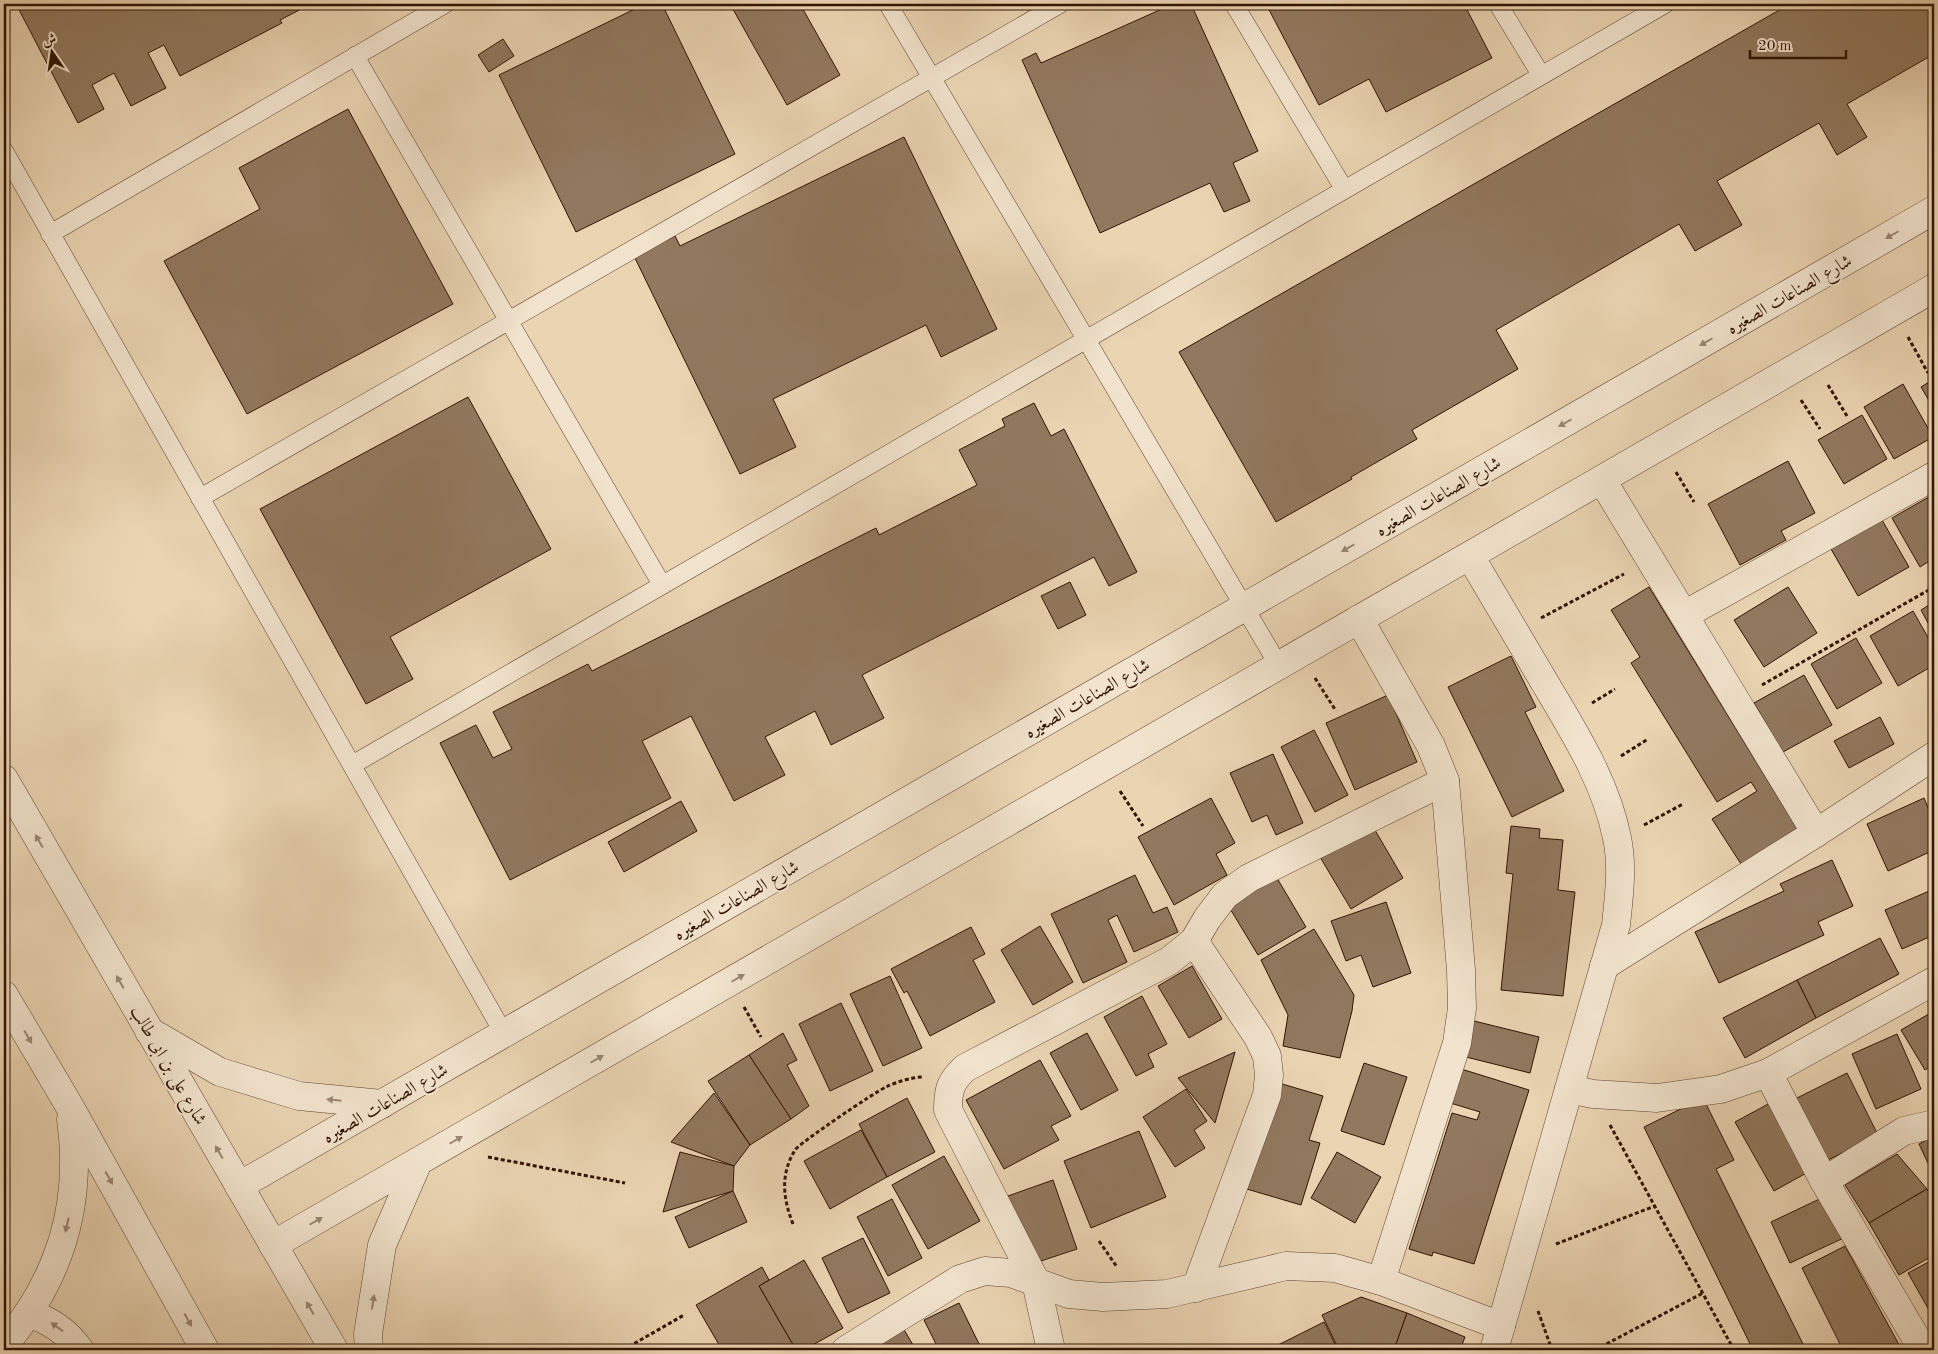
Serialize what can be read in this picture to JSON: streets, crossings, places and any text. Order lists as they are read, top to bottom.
{
  "streets": {
    "street": ["شارع الصناعات الصغيره", "شارع على بن ابى طالب"]
  },
  "crossings": [
    ["شارع الصناعات الصغيره", "شارع على بن ابى طالب"]
  ],
  "scale_bar": "20 m",
  "north": "top"
}
